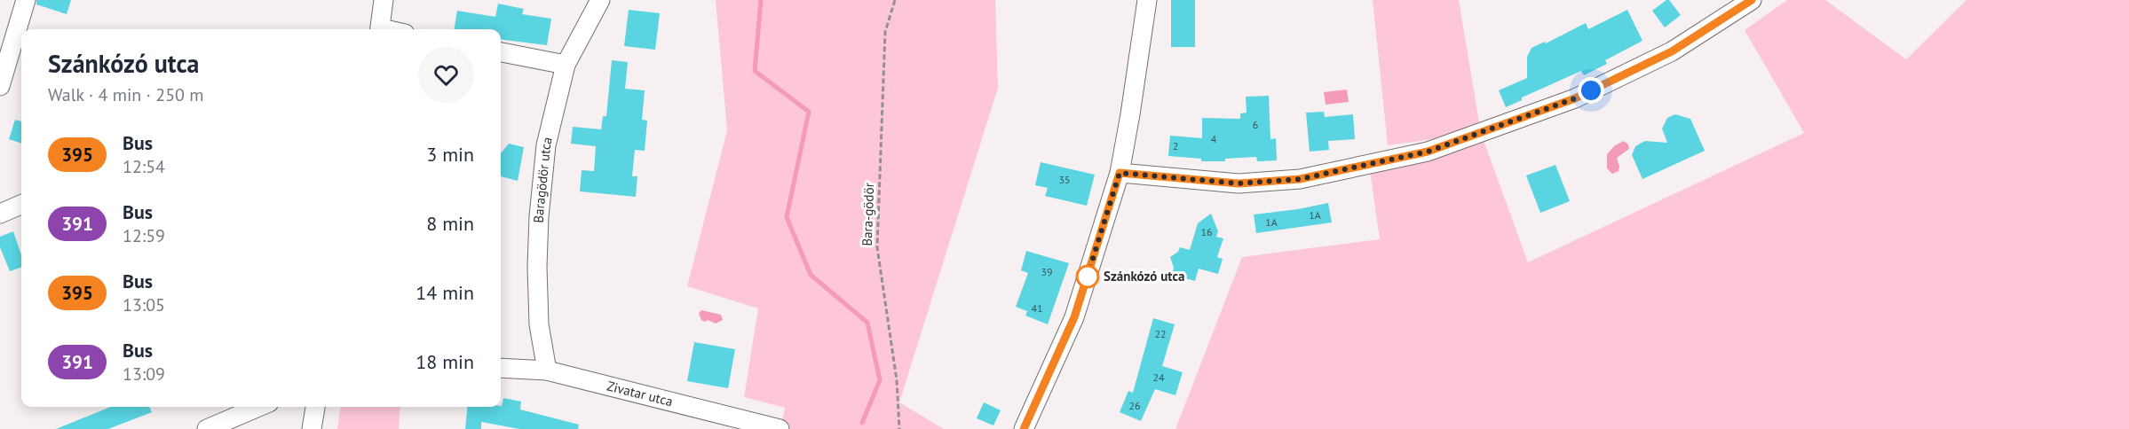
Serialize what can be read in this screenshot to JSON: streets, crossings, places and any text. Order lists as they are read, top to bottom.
{
  "streets": {
    "street": ["Baragödör utca", "Zivatar utca"],
    "path": ["Bara-gödör"]
  },
  "crossings": [
    ["Baragödör utca", "Zivatar utca"]
  ],
  "places": ["Szánkózó utca"],
  "lines": ["bus line 395"],
  "house_numbers": [
    "6",
    "4",
    "2",
    "35",
    "1A",
    "1A",
    "16",
    "39",
    "41",
    "22",
    "24",
    "26"
  ],
  "page": {
    "heading": ["Szánkózó utca", "Walk · 4 min · 250 m"],
    "list": [
      {
        "mark": "395",
        "name": "Bus",
        "note": "12:54",
        "value": "3 min"
      },
      {
        "mark": "391",
        "name": "Bus",
        "note": "12:59",
        "value": "8 min"
      },
      {
        "mark": "395",
        "name": "Bus",
        "note": "13:05",
        "value": "14 min"
      },
      {
        "mark": "391",
        "name": "Bus",
        "note": "13:09",
        "value": "18 min"
      }
    ]
  }
}
